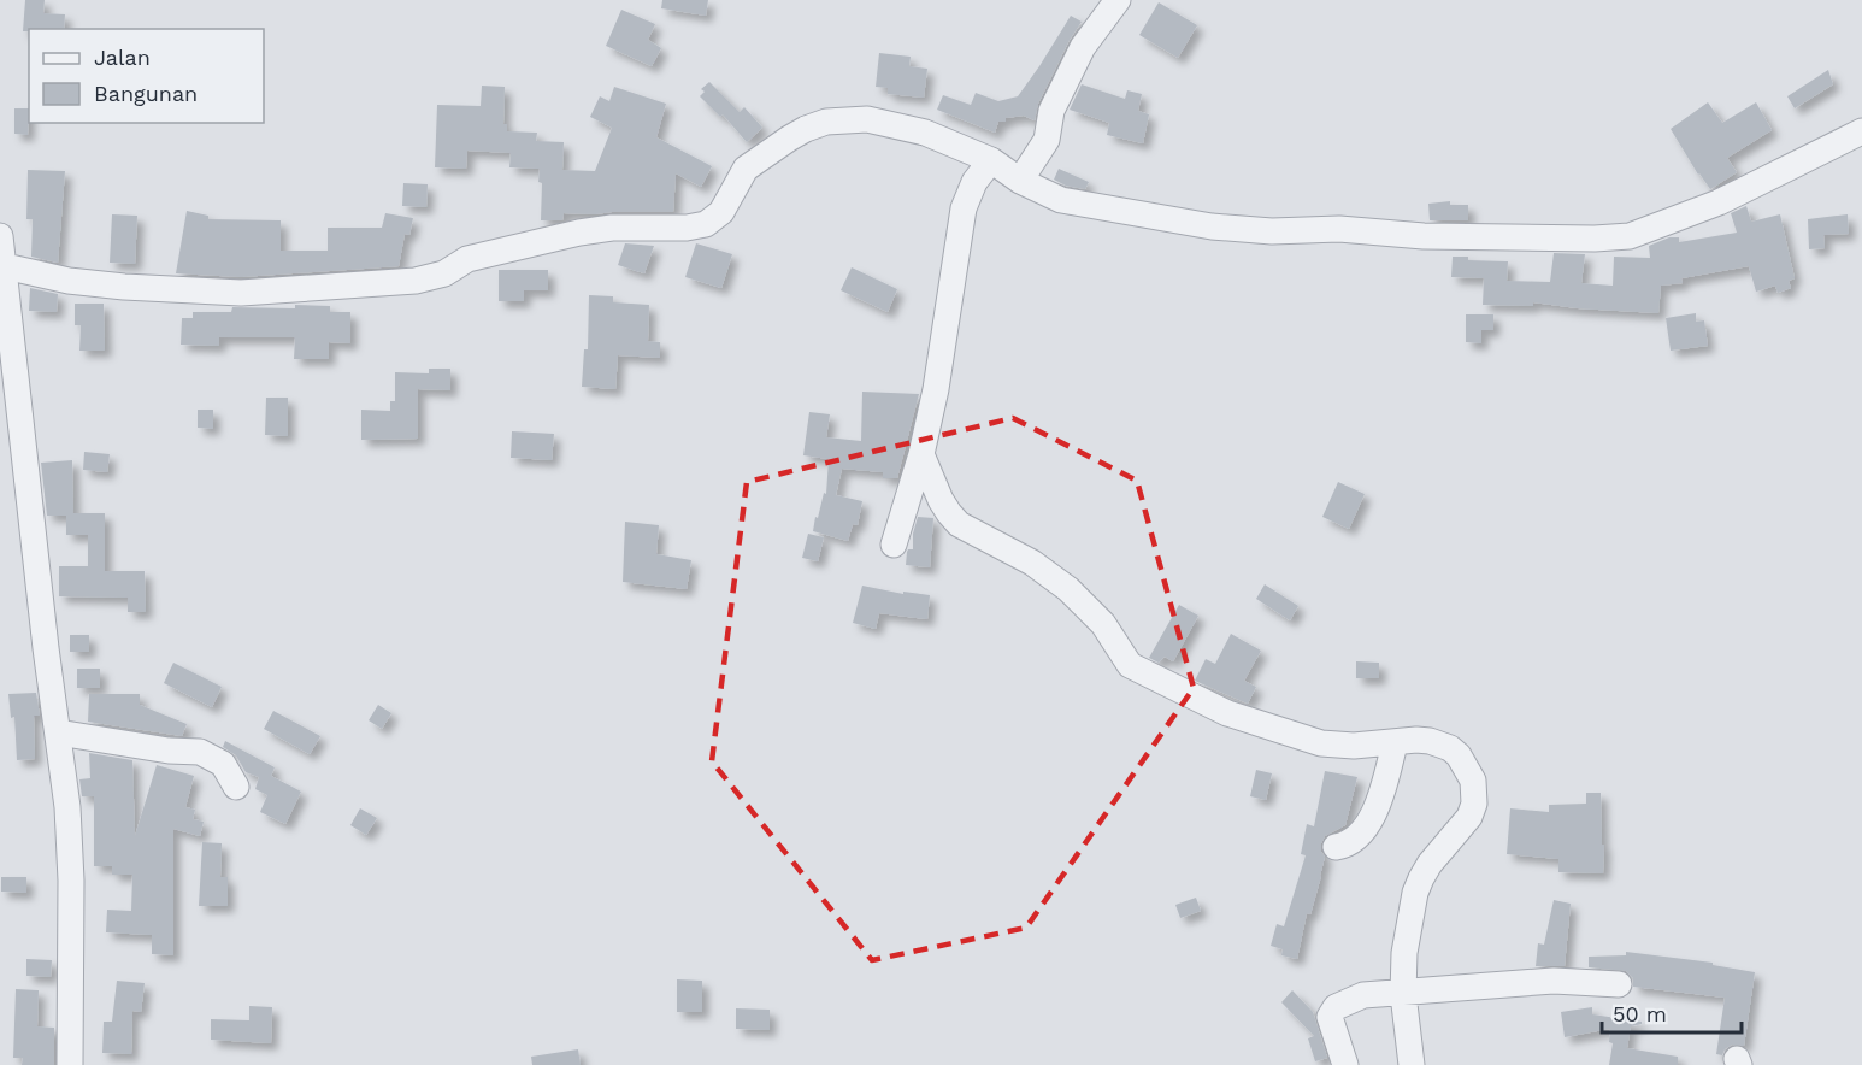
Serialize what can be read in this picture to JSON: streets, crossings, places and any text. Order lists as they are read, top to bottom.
{
  "legend": ["Jalan", "Bangunan"],
  "scale_bar": "50 m"
}
